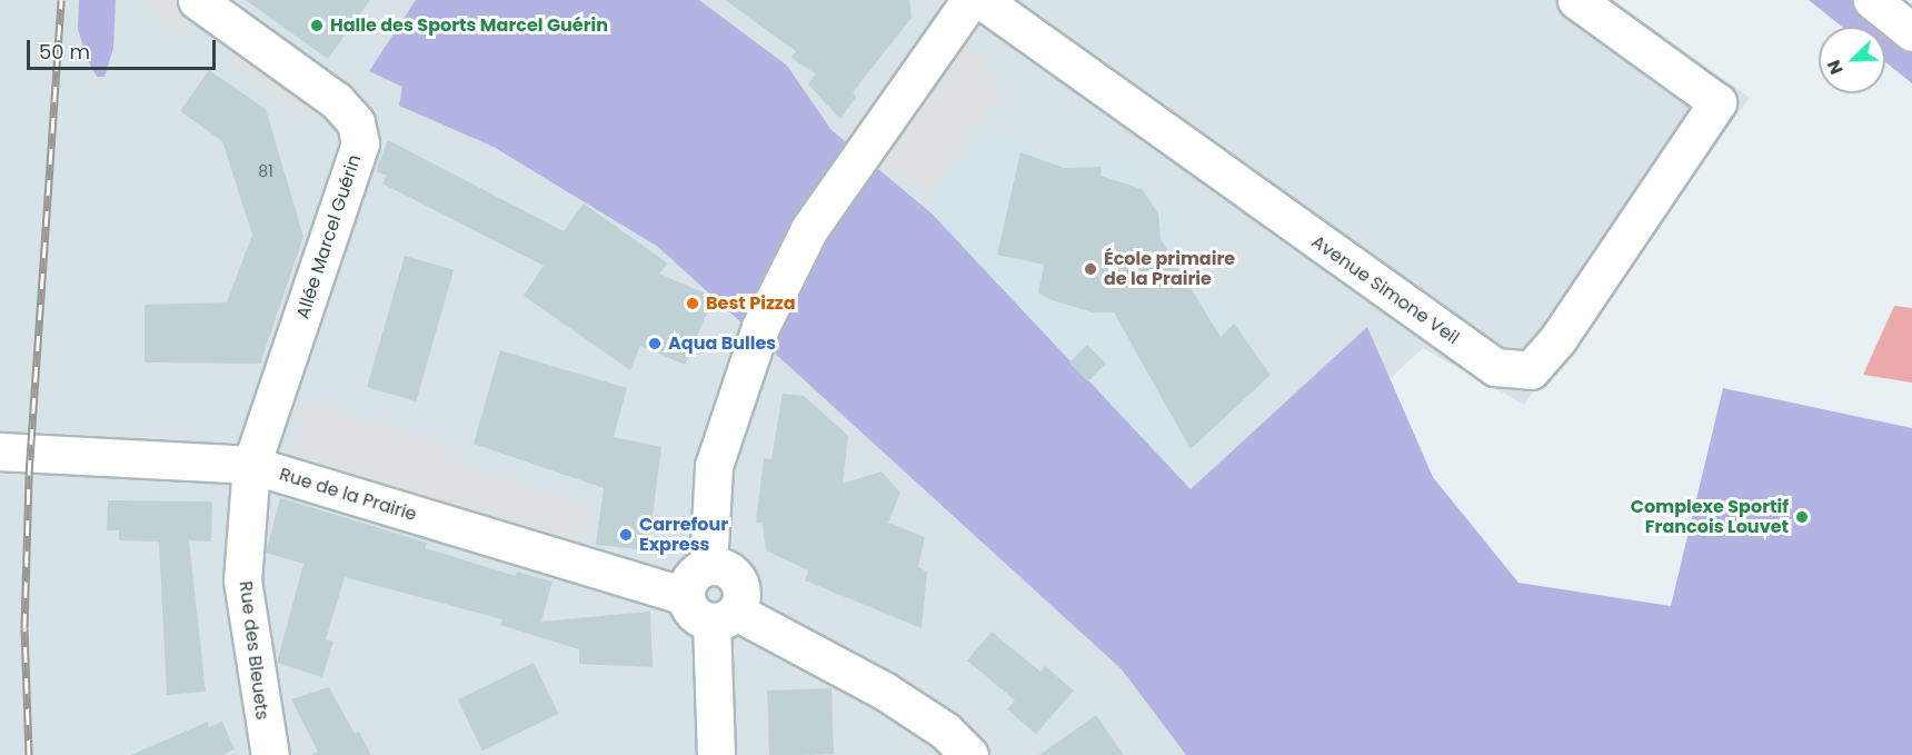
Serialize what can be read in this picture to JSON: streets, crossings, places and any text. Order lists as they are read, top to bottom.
{
  "streets": {
    "street": [
      "Allée Marcel Guérin",
      "Avenue Simone Veil",
      "Rue de la Prairie",
      "Rue des Bleuets"
    ]
  },
  "crossings": [
    ["Allée Marcel Guérin", "Rue de la Prairie"],
    ["Allée Marcel Guérin", "Rue des Bleuets"],
    ["Rue de la Prairie", "Rue des Bleuets"]
  ],
  "places": [
    "Halle des Sports Marcel Guérin",
    "École primaire de la Prairie",
    "Best Pizza",
    "Aqua Bulles",
    "Complexe Sportif Francois Louvet",
    "Carrefour Express"
  ],
  "house_numbers": ["81"],
  "scale_bar": "50 m",
  "north": "bottom left"
}
